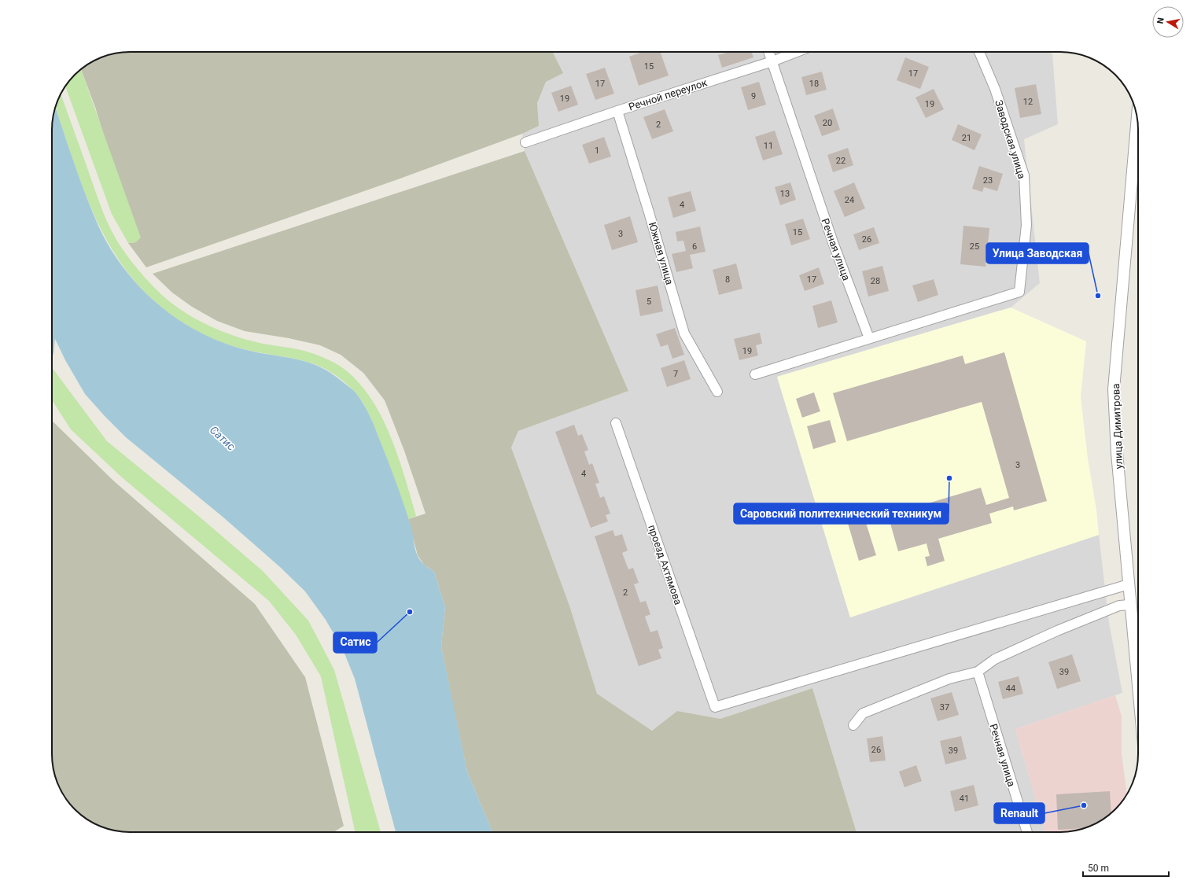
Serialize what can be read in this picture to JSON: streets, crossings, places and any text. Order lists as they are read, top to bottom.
{
  "streets": {
    "street": [
      "Речной переулок",
      "Заводская улица",
      "Речная улица",
      "Южная улица",
      "улица Димитрова",
      "проезд Ахтямова"
    ]
  },
  "crossings": [
    ["Речной переулок", "Речная улица"],
    ["Речной переулок", "Южная улица"],
    ["Заводская улица", "Речная улица"],
    ["улица Димитрова", "проезд Ахтямова"]
  ],
  "water": ["Сатис"],
  "places": [
    "Улица Заводская",
    "Саровский политехнический техникум",
    "Сатис",
    "Renault"
  ],
  "house_numbers": [
    "15",
    "17",
    "17",
    "18",
    "9",
    "19",
    "12",
    "19",
    "20",
    "2",
    "21",
    "11",
    "1",
    "22",
    "23",
    "13",
    "24",
    "4",
    "15",
    "3",
    "26",
    "6",
    "25",
    "8",
    "17",
    "28",
    "5",
    "19",
    "7",
    "3",
    "4",
    "2",
    "39",
    "44",
    "37",
    "26",
    "39",
    "41"
  ],
  "scale_bar": "50 m",
  "north": "left"
}
